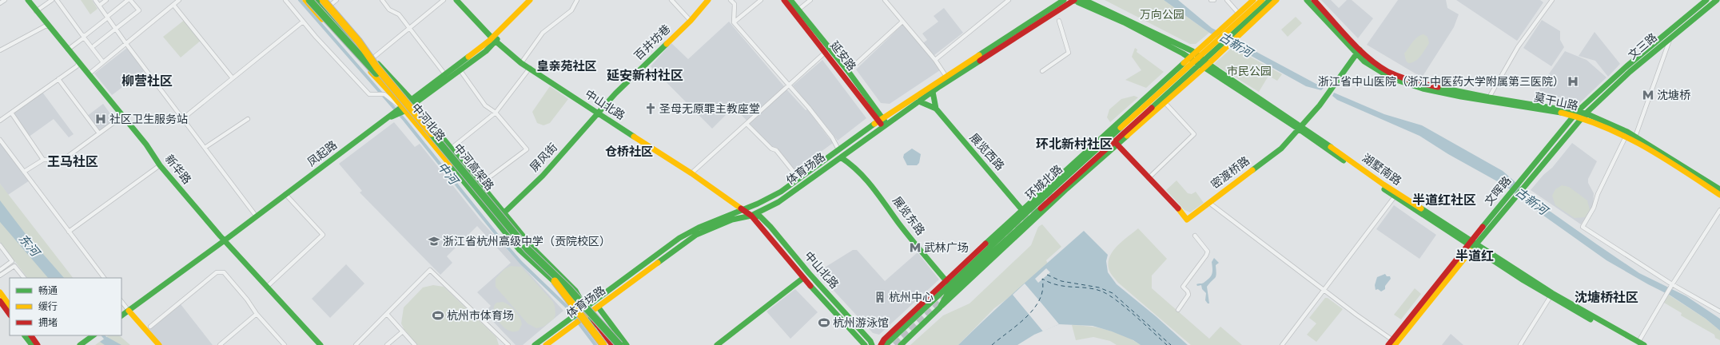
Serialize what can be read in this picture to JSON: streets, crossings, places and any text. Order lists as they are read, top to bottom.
{
  "streets": {
    "main road": [
      "百井坊巷",
      "文三路",
      "延安路",
      "莫干山路",
      "中山北路",
      "中河北路",
      "展览西路",
      "凤起路",
      "屏风街",
      "中河高架路",
      "体育场路",
      "新华路",
      "湖墅南路",
      "密渡桥路",
      "环城北路",
      "文晖路",
      "展览东路"
    ]
  },
  "crossings": [
    ["百井坊巷", "中山北路"],
    ["百井坊巷", "屏风街"],
    ["文三路", "莫干山路"],
    ["文三路", "文晖路"],
    ["延安路", "体育场路"],
    ["莫干山路", "密渡桥路"],
    ["莫干山路", "文晖路"],
    ["中山北路", "屏风街"],
    ["中山北路", "体育场路"],
    ["中河北路", "凤起路"],
    ["中河北路", "屏风街"],
    ["中河北路", "中河高架路"],
    ["中河北路", "体育场路"],
    ["展览西路", "体育场路"],
    ["展览西路", "环城北路"],
    ["凤起路", "新华路"],
    ["中河高架路", "体育场路"],
    ["体育场路", "湖墅南路"],
    ["体育场路", "展览东路"],
    ["湖墅南路", "密渡桥路"],
    ["湖墅南路", "环城北路"],
    ["湖墅南路", "文晖路"],
    ["密渡桥路", "环城北路"],
    ["环城北路", "展览东路"]
  ],
  "districts": [
    "皇亲苑社区",
    "延安新村社区",
    "柳营社区",
    "环北新村社区",
    "仓桥社区",
    "王马社区",
    "半道红社区",
    "半道红",
    "沈塘桥社区"
  ],
  "water": ["古新河", "中河", "东河"],
  "parks": ["万向公园", "市民公园"],
  "places": {
    "hospital": ["浙江省中山医院（浙江中医药大学附属第三医院）", "社区卫生服务站"],
    "metro station": ["沈塘桥", "武林广场"],
    "church": ["圣母无原罪主教座堂"],
    "school or university": ["浙江省杭州高级中学（贡院校区）"],
    "building": ["杭州中心"],
    "sports": ["杭州市体育场", "杭州游泳馆"]
  },
  "legend": ["畅通", "缓行", "拥堵"]
}
